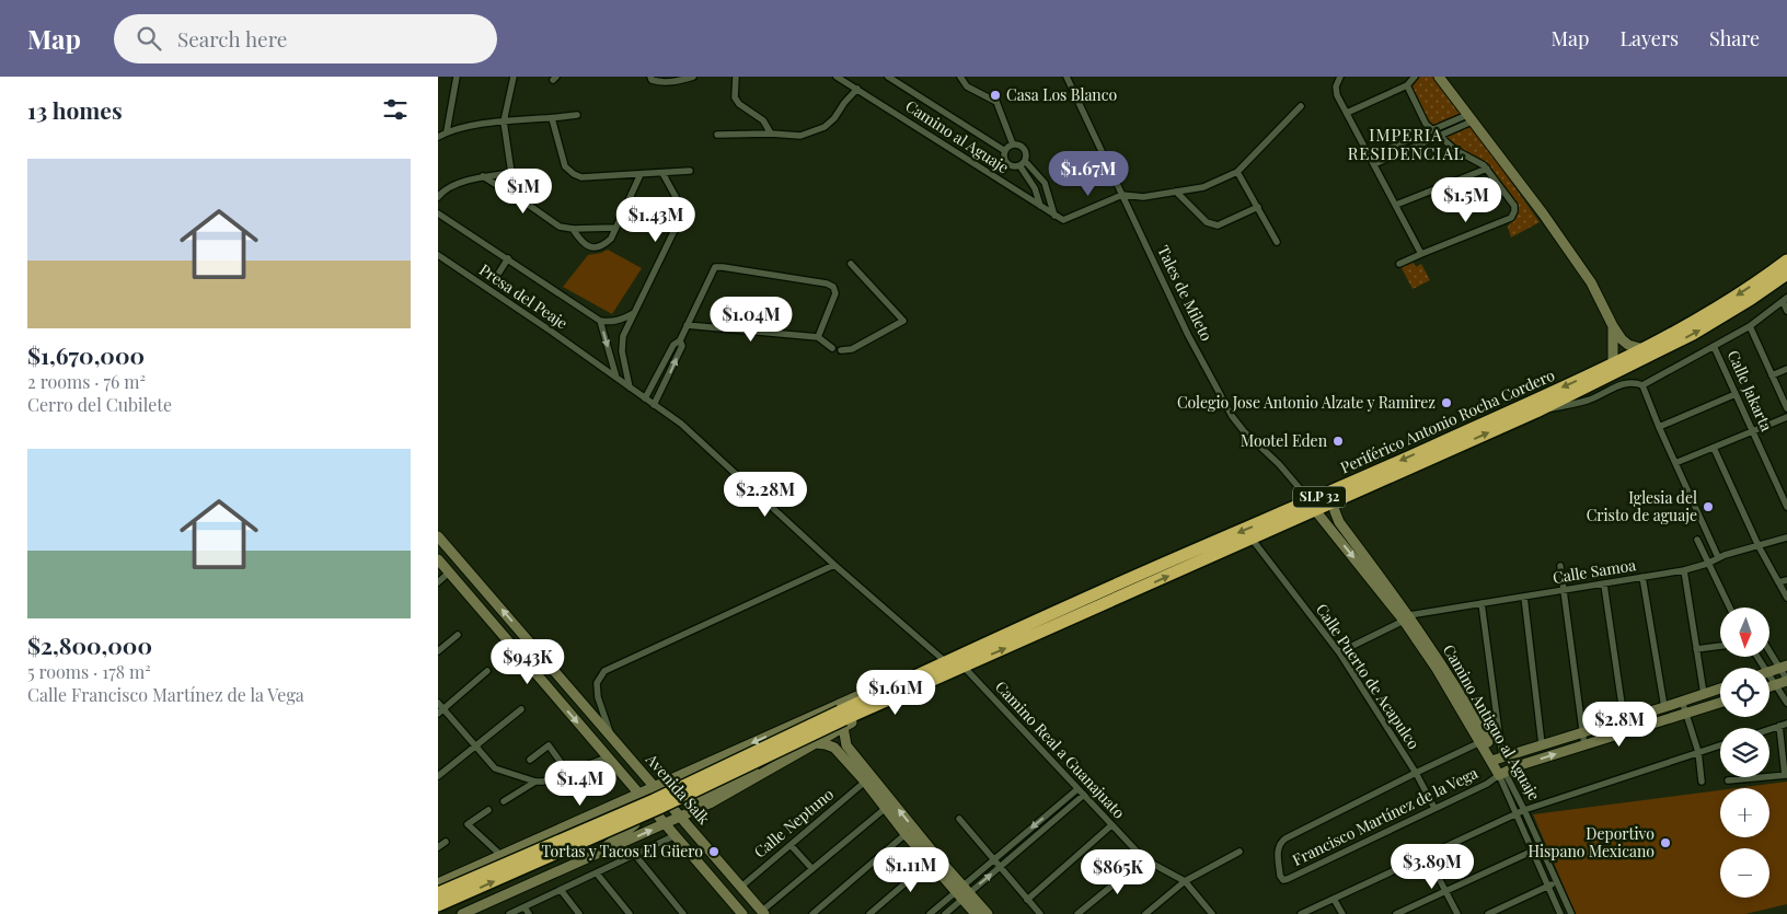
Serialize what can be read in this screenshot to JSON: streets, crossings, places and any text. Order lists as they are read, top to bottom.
{
  "streets": {
    "highway": ["Periférico Antonio Rocha Cordero", "SLP 32"],
    "street": [
      "Camino al Aguaje",
      "Tales de Mileto",
      "Presa del Peaje",
      "Calle Jakarta",
      "Calle Samoa",
      "Calle Puerto de Acapulco",
      "Camino Antiguo al Aguaje",
      "Camino Real a Guanajuato",
      "Avenida Salk",
      "Francisco Martínez de la Vega",
      "Calle Neptuno"
    ]
  },
  "crossings": [
    ["Camino al Aguaje", "Tales de Mileto"],
    ["Tales de Mileto", "Periférico Antonio Rocha Cordero"],
    ["Tales de Mileto", "Camino Antiguo al Aguaje"],
    ["Presa del Peaje", "Periférico Antonio Rocha Cordero"],
    ["Periférico Antonio Rocha Cordero", "SLP 32"],
    ["Periférico Antonio Rocha Cordero", "Calle Puerto de Acapulco"],
    ["Periférico Antonio Rocha Cordero", "Camino Antiguo al Aguaje"],
    ["Periférico Antonio Rocha Cordero", "Camino Real a Guanajuato"],
    ["Calle Samoa", "Calle Puerto de Acapulco"],
    ["Calle Samoa", "Camino Antiguo al Aguaje"],
    ["Calle Puerto de Acapulco", "Francisco Martínez de la Vega"],
    ["Camino Antiguo al Aguaje", "Francisco Martínez de la Vega"],
    ["Avenida Salk", "Calle Neptuno"]
  ],
  "districts": ["IMPERIA RESIDENCIAL"],
  "places": [
    "Casa Los Blanco",
    "Colegio Jose Antonio Alzate y Ramirez",
    "Mootel Eden",
    "Iglesia del Cristo de aguaje",
    "Deportivo Hispano Mexicano",
    "Tortas y Tacos El Güero"
  ],
  "north": "bottom",
  "page": {
    "header": "Map",
    "search": "Search here",
    "nav": ["Map", "Layers", "Share"],
    "heading": "13 homes",
    "list": [
      {
        "name": "$1,670,000",
        "note": "2 rooms · 76 m² · Cerro del Cubilete"
      },
      {
        "name": "$2,800,000",
        "note": "5 rooms · 178 m² · Calle Francisco Martínez de la Vega"
      }
    ],
    "price": [
      "$1.67M",
      "$1M",
      "$1.5M",
      "$1.43M",
      "$1.04M",
      "$2.28M",
      "$943K",
      "$1.61M",
      "$2.8M",
      "$1.4M",
      "$3.89M",
      "$1.11M",
      "$865K"
    ],
    "map_buttons": ["+", "−"]
  }
}
